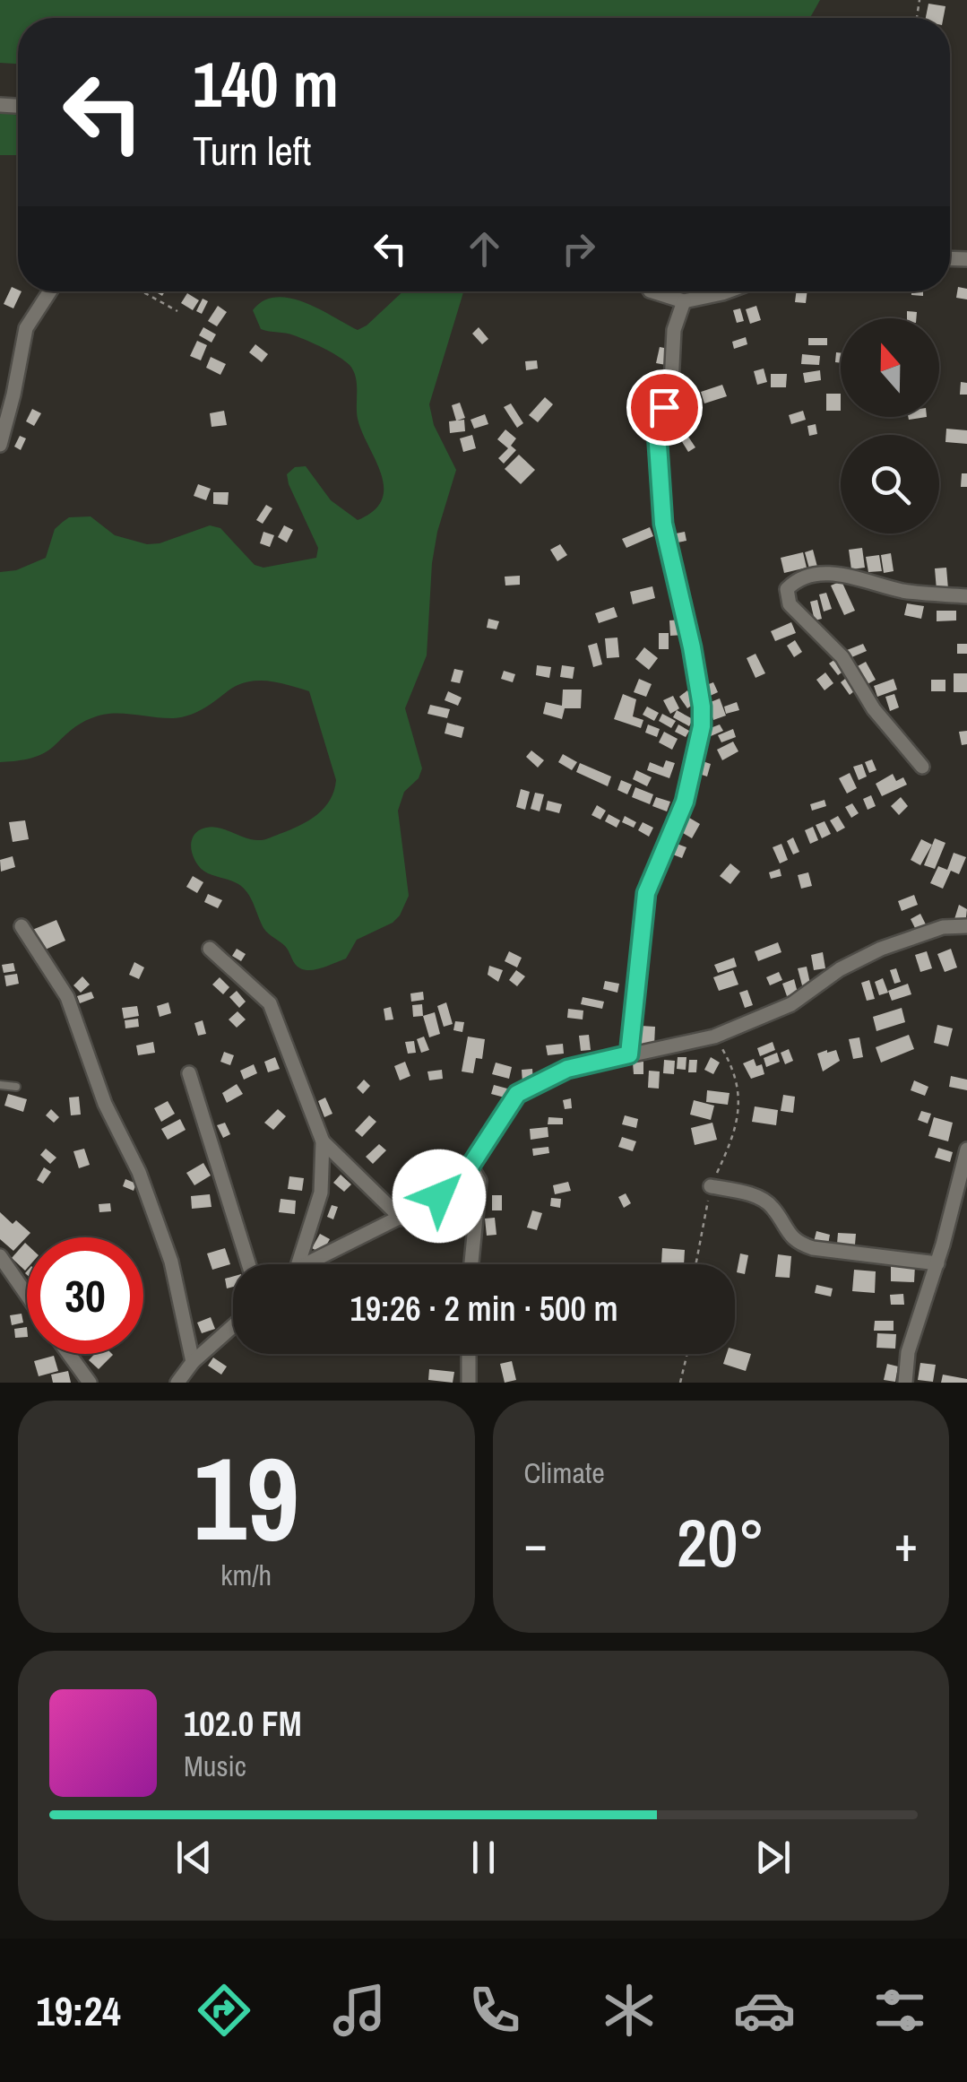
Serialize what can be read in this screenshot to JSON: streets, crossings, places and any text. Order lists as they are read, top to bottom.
{
  "north": "top",
  "page": {
    "turn": ["140 m", "Turn left"],
    "limit": "30",
    "trip": "19:26 · 2 min · 500 m",
    "tile": [
      ["19", "km/h"],
      "Climate"
    ],
    "heat": ["−", "20°", "+"],
    "song": ["102.0 FM", "Music"],
    "tabs": "19:24"
  }
}
